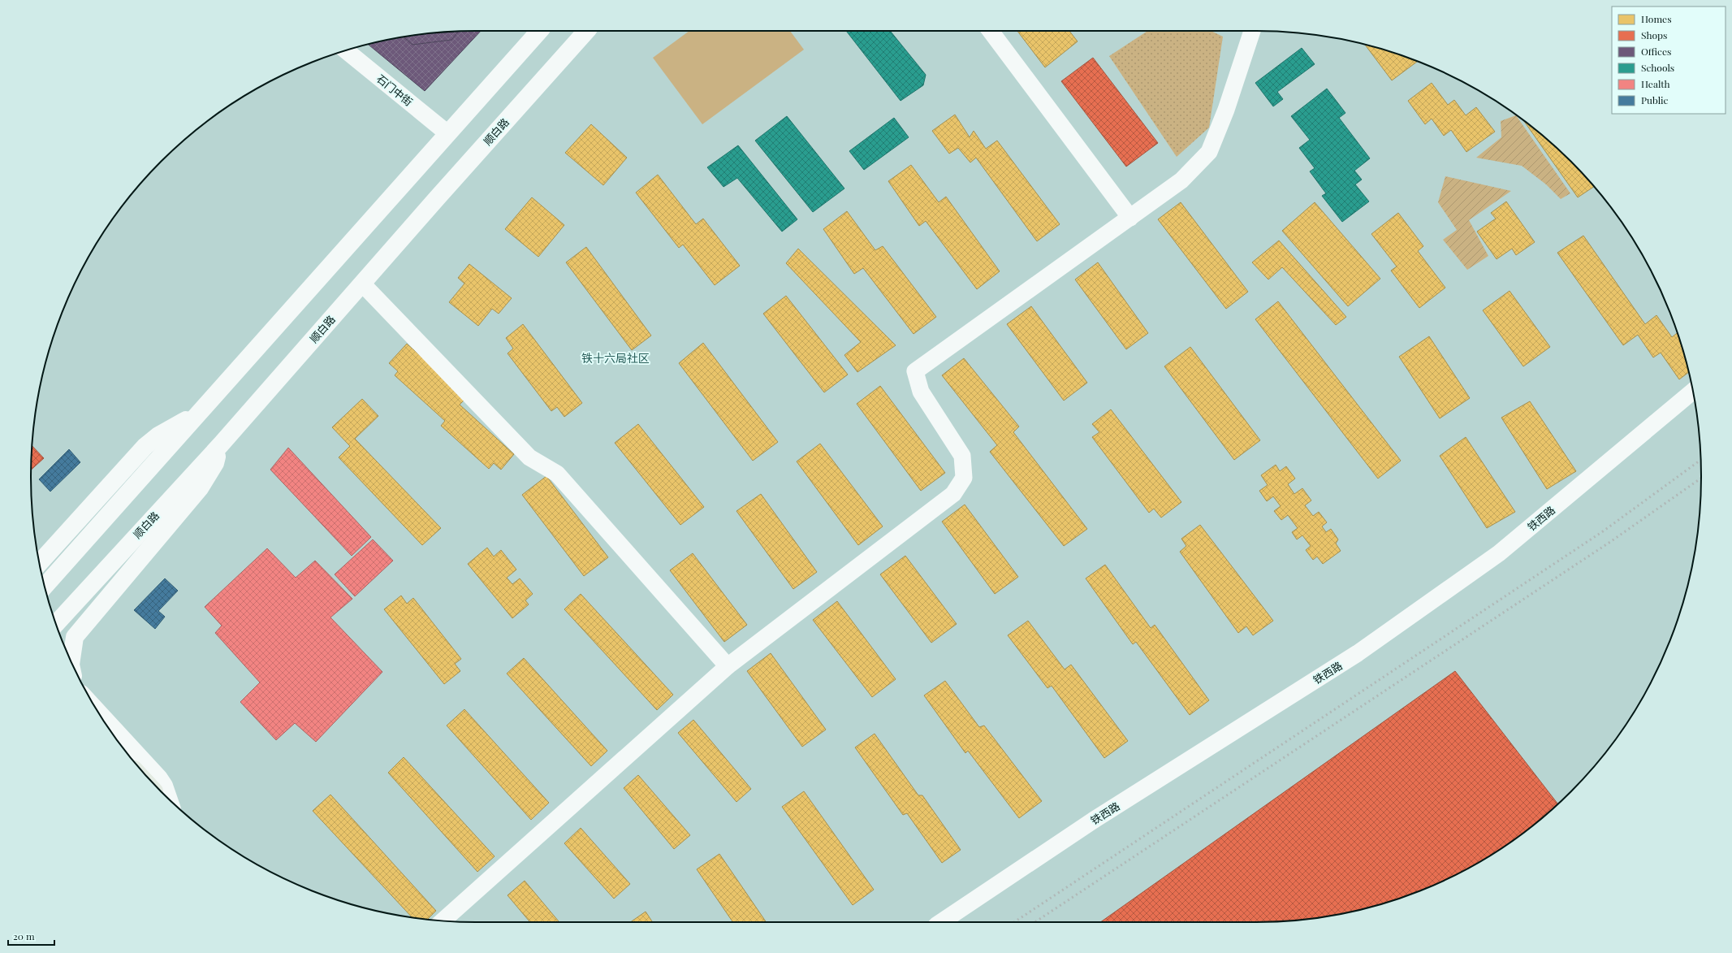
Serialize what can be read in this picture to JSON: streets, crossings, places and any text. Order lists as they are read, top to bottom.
{
  "streets": {
    "main road": ["顺白路"],
    "street": ["石门中街", "铁西路"]
  },
  "districts": ["铁十六局社区"],
  "legend": [
    "Homes",
    "Shops",
    "Offices",
    "Schools",
    "Health",
    "Public"
  ],
  "scale_bar": "20 m"
}
